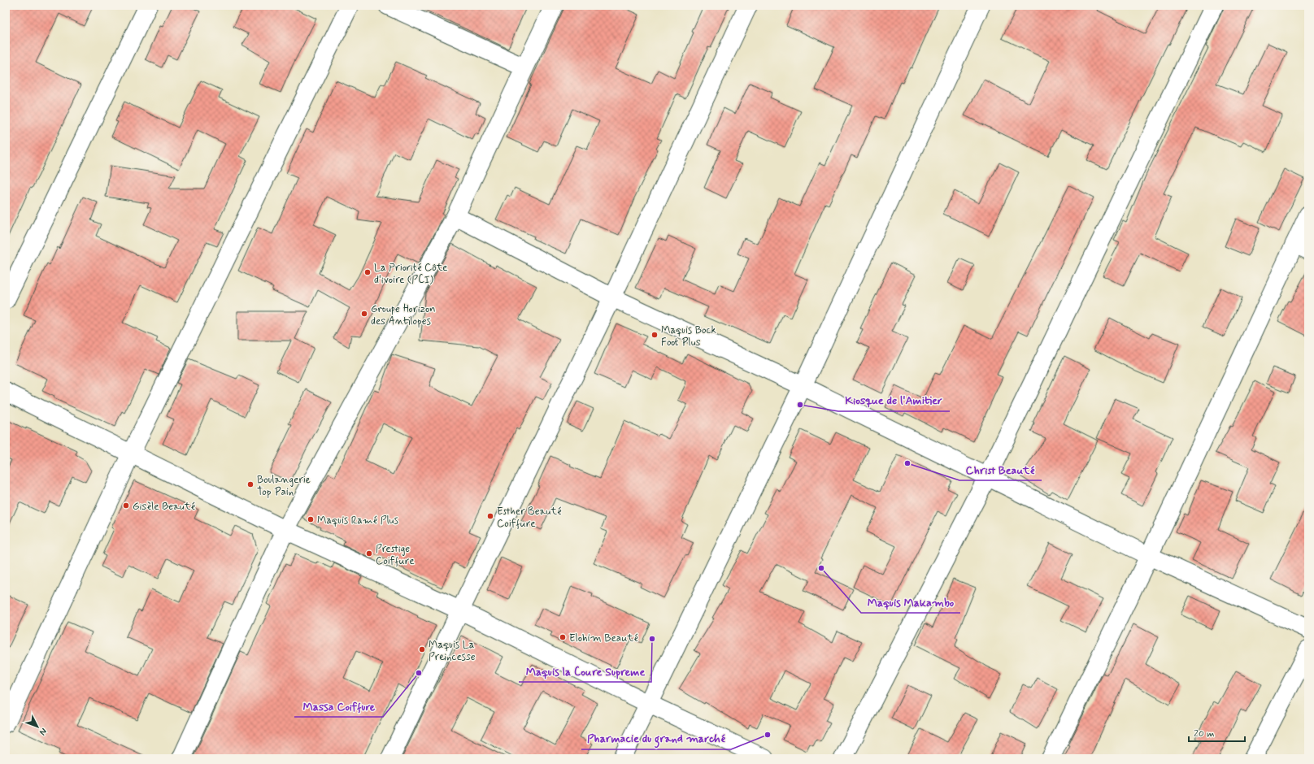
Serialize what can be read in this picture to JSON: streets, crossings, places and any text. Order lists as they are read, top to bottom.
{
  "places": [
    "La Priorité Côte d'ivoire (PCI)",
    "Groupe Horizon des Antilopes",
    "Maquis Bock Foot Plus",
    "Kiosque de l'Amitier",
    "Christ Beauté",
    "Boulangerie Top Pain",
    "Gisèle Beauté",
    "Esther Beauté Coiffure",
    "Maquis Ramé Plus",
    "Prestige Coiffure",
    "Maquis Makambo",
    "Elohim Beauté",
    "Maquis la Coure Supreme",
    "Maquis La Preincesse",
    "Massa Coiffure",
    "Pharmacie du grand marché"
  ],
  "scale_bar": "20 m",
  "north": "bottom right"
}
